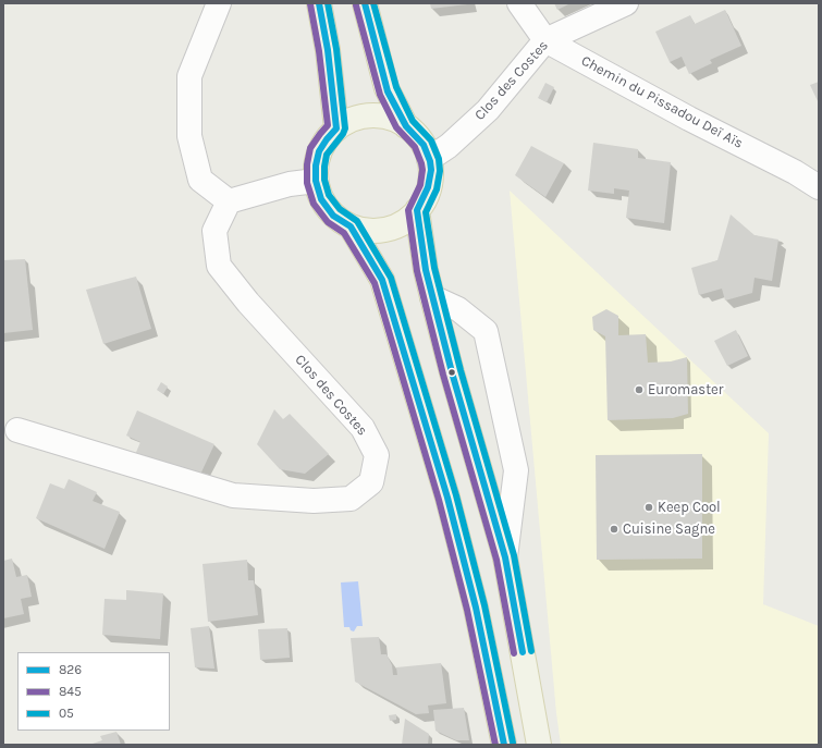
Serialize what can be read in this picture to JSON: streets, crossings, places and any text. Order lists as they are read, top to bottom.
{
  "streets": {
    "street": ["Clos des Costes", "Chemin du Pissadou Deï Aïs"]
  },
  "crossings": [
    ["Clos des Costes", "Chemin du Pissadou Deï Aïs"]
  ],
  "places": ["Euromaster", "Keep Cool", "Cuisine Sagne"],
  "lines": ["transit line 826", "transit line 05", "transit line 845"],
  "legend": ["826", "845", "05"]
}
